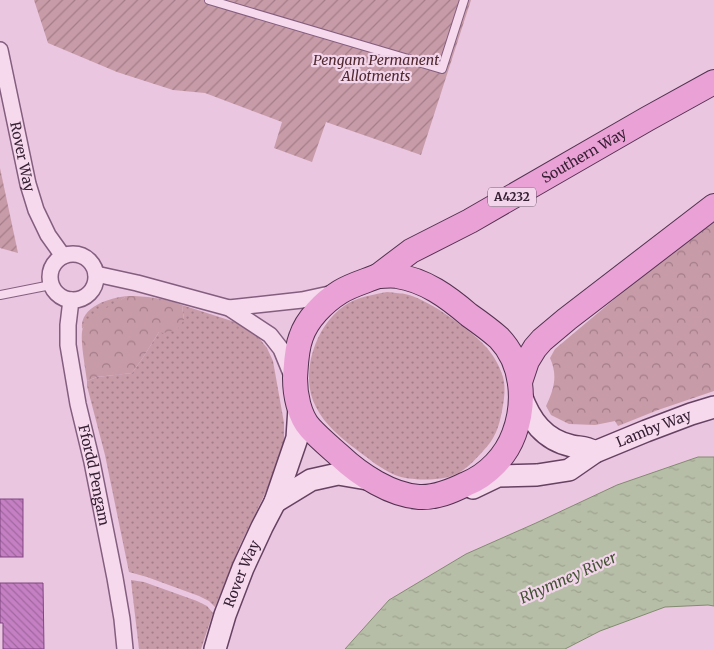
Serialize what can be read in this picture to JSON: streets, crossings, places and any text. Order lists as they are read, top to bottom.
{
  "streets": {
    "main road": ["Southern Way", "A4232"],
    "street": ["Rover Way", "Lamby Way", "Ffordd Pengam"]
  },
  "crossings": [
    ["Rover Way", "Ffordd Pengam"]
  ],
  "water": ["Rhymney River"],
  "parks": ["Pengam Permanent Allotments"]
}
